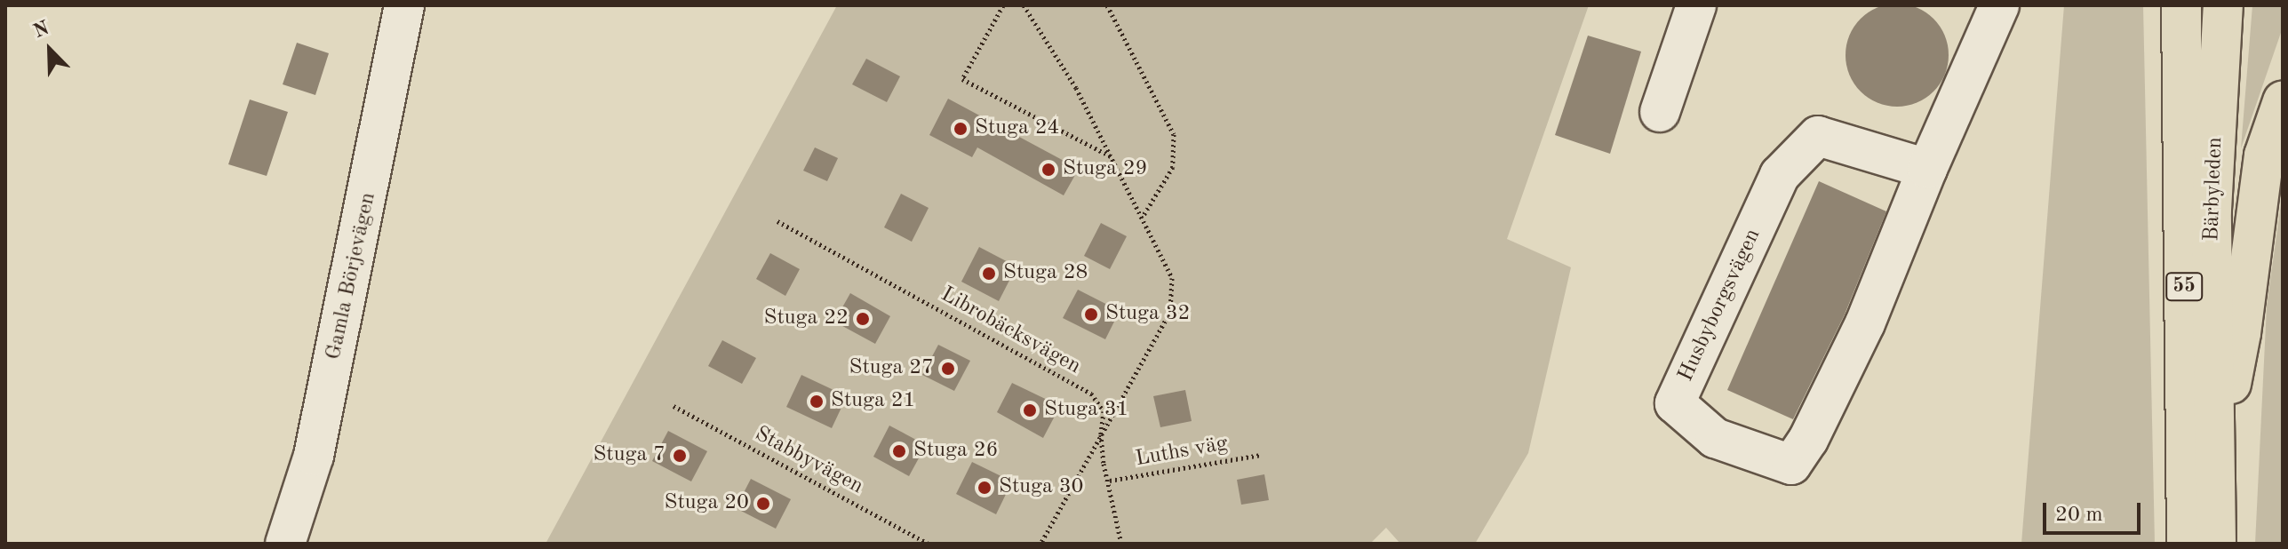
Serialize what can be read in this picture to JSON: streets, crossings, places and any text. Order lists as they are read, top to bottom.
{
  "streets": {
    "main road": ["Bärbyleden", "55"],
    "street": ["Gamla Börjevägen", "Husbyborgsvägen"],
    "path": ["Librobäcksvägen", "Luths väg", "Stabbyvägen"]
  },
  "crossings": [
    ["Librobäcksvägen", "Luths väg"]
  ],
  "places": [
    "Stuga 24",
    "Stuga 29",
    "Stuga 28",
    "Stuga 32",
    "Stuga 22",
    "Stuga 27",
    "Stuga 21",
    "Stuga 31",
    "Stuga 26",
    "Stuga 7",
    "Stuga 30",
    "Stuga 20"
  ],
  "scale_bar": "20 m",
  "north": "top left"
}
